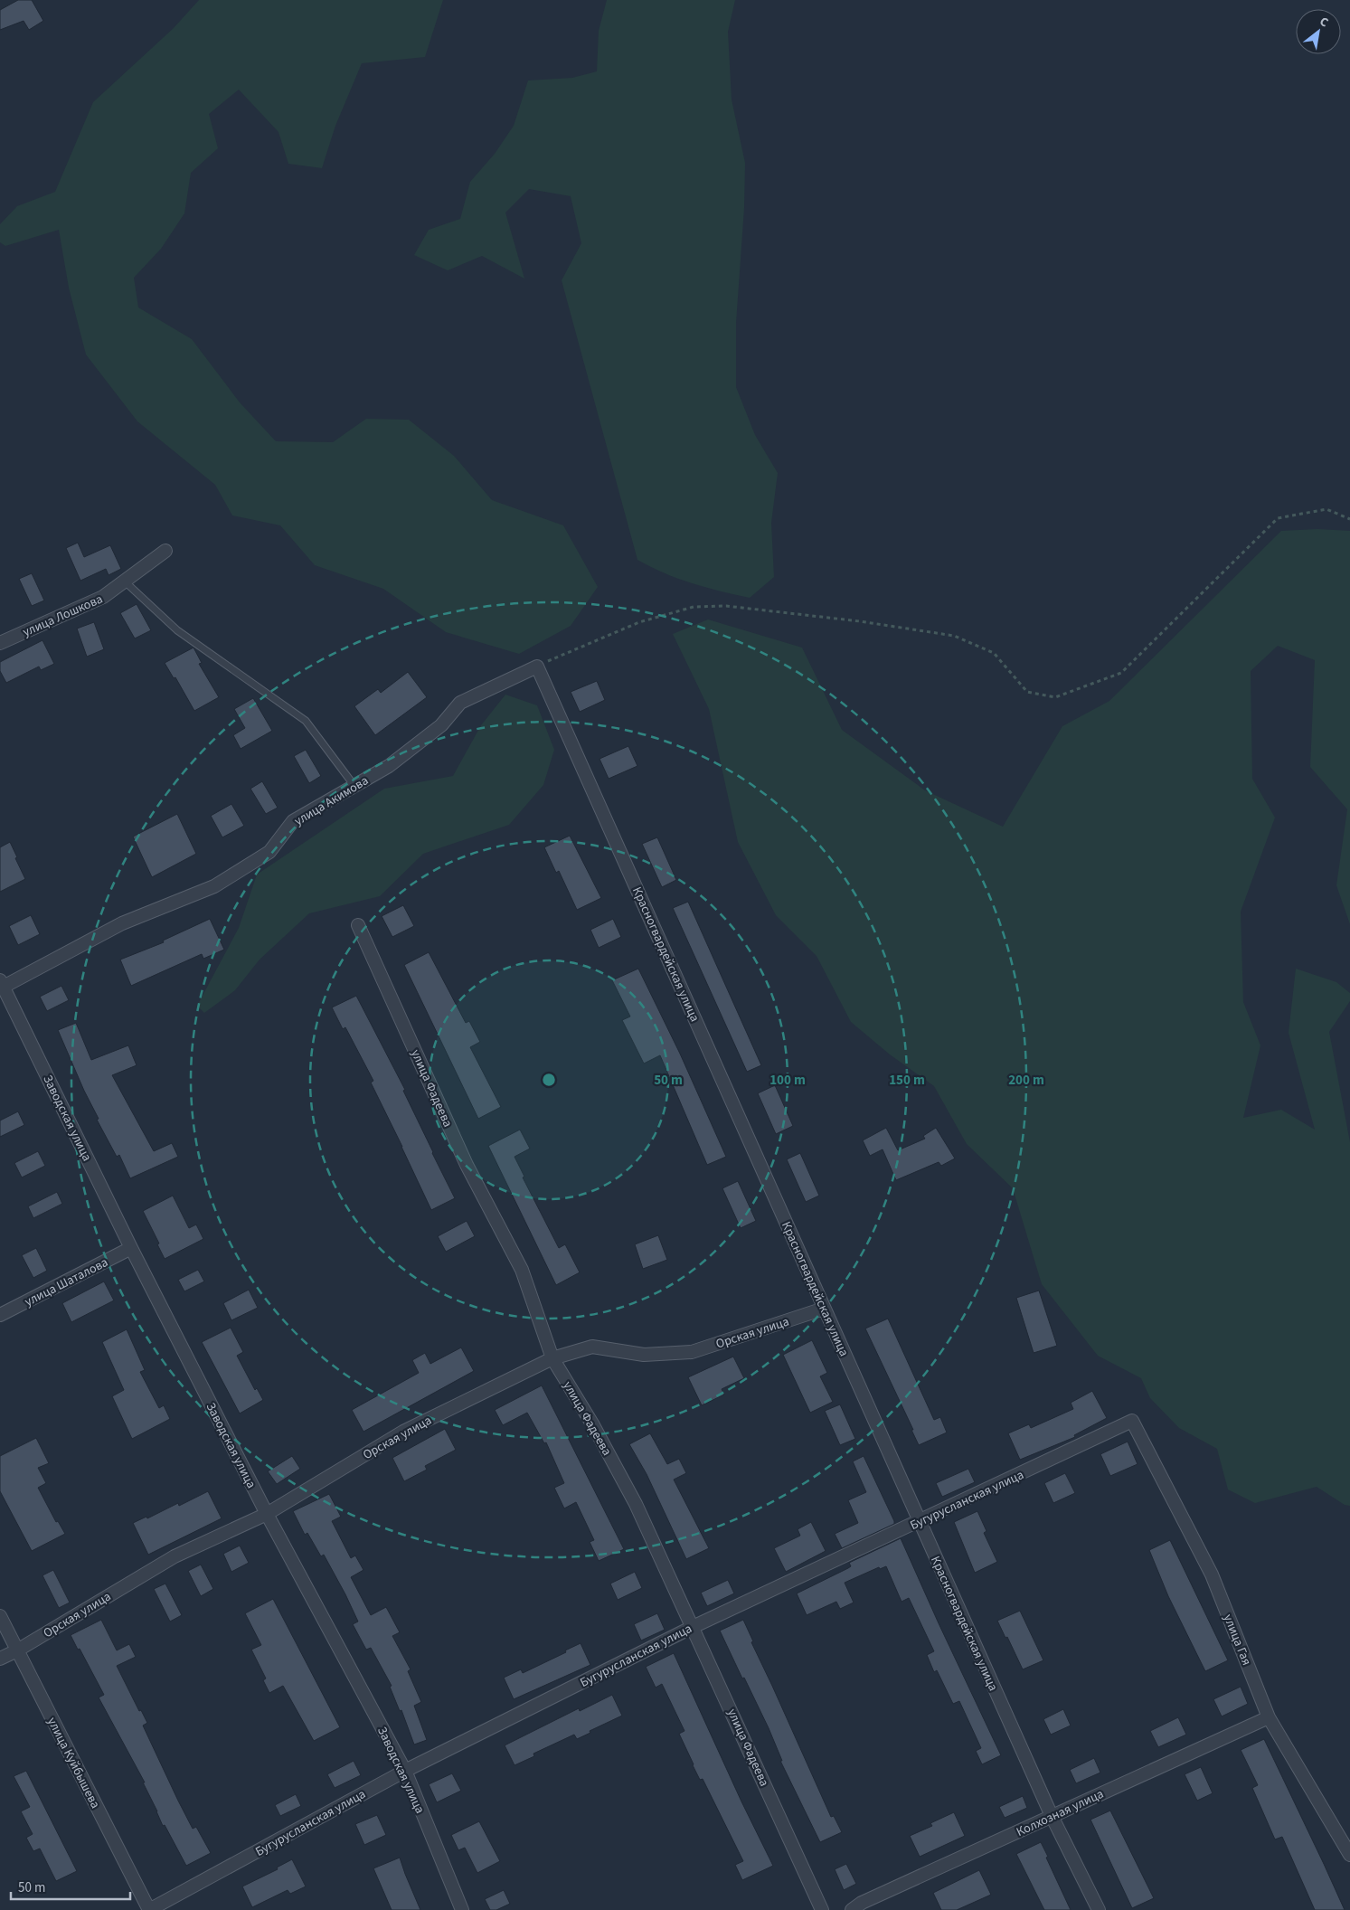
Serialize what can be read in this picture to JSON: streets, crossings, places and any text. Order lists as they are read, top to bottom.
{
  "streets": {
    "street": [
      "улица Лошкова",
      "улица Акимова",
      "Красногвардейская улица",
      "улица Фадеева",
      "Заводская улица",
      "улица Шаталова",
      "Орская улица",
      "Бугурусланская улица",
      "улица Гая",
      "улица Куйбышева",
      "Колхозная улица"
    ]
  },
  "crossings": [
    ["улица Акимова", "Красногвардейская улица"],
    ["улица Акимова", "Заводская улица"],
    ["Красногвардейская улица", "Орская улица"],
    ["Красногвардейская улица", "Бугурусланская улица"],
    ["Красногвардейская улица", "Колхозная улица"],
    ["улица Фадеева", "Орская улица"],
    ["улица Фадеева", "Бугурусланская улица"],
    ["Заводская улица", "улица Шаталова"],
    ["Заводская улица", "Орская улица"],
    ["Заводская улица", "Бугурусланская улица"],
    ["Орская улица", "улица Куйбышева"],
    ["Бугурусланская улица", "улица Гая"],
    ["Бугурусланская улица", "улица Куйбышева"],
    ["улица Гая", "Колхозная улица"]
  ],
  "scale_bar": "50 m",
  "north": "top right",
  "rings": [
    "50 m",
    "100 m",
    "150 m",
    "200 m"
  ]
}
